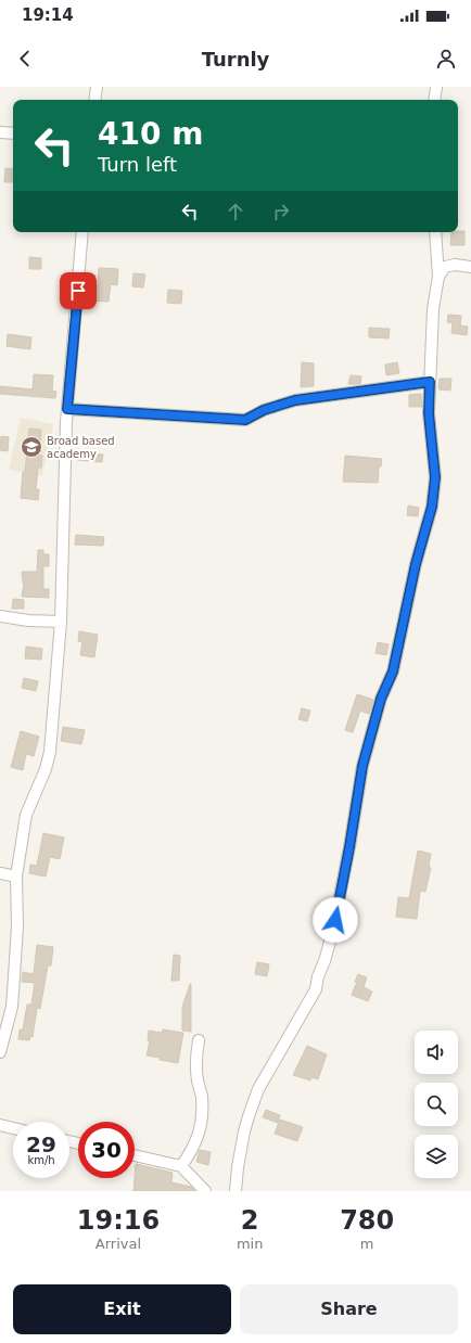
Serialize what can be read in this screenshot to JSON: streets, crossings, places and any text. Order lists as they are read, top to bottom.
{
  "places": {
    "school or university": ["Broad based academy"]
  },
  "page": {
    "status": "19:14",
    "header": "Turnly",
    "turn": ["410 m", "Turn left"],
    "speed": "29 km/h",
    "limit": "30",
    "eta": [
      "19:16",
      "Arrival",
      "2",
      "min",
      "780",
      "m"
    ],
    "buttons": ["Exit", "Share"]
  }
}
